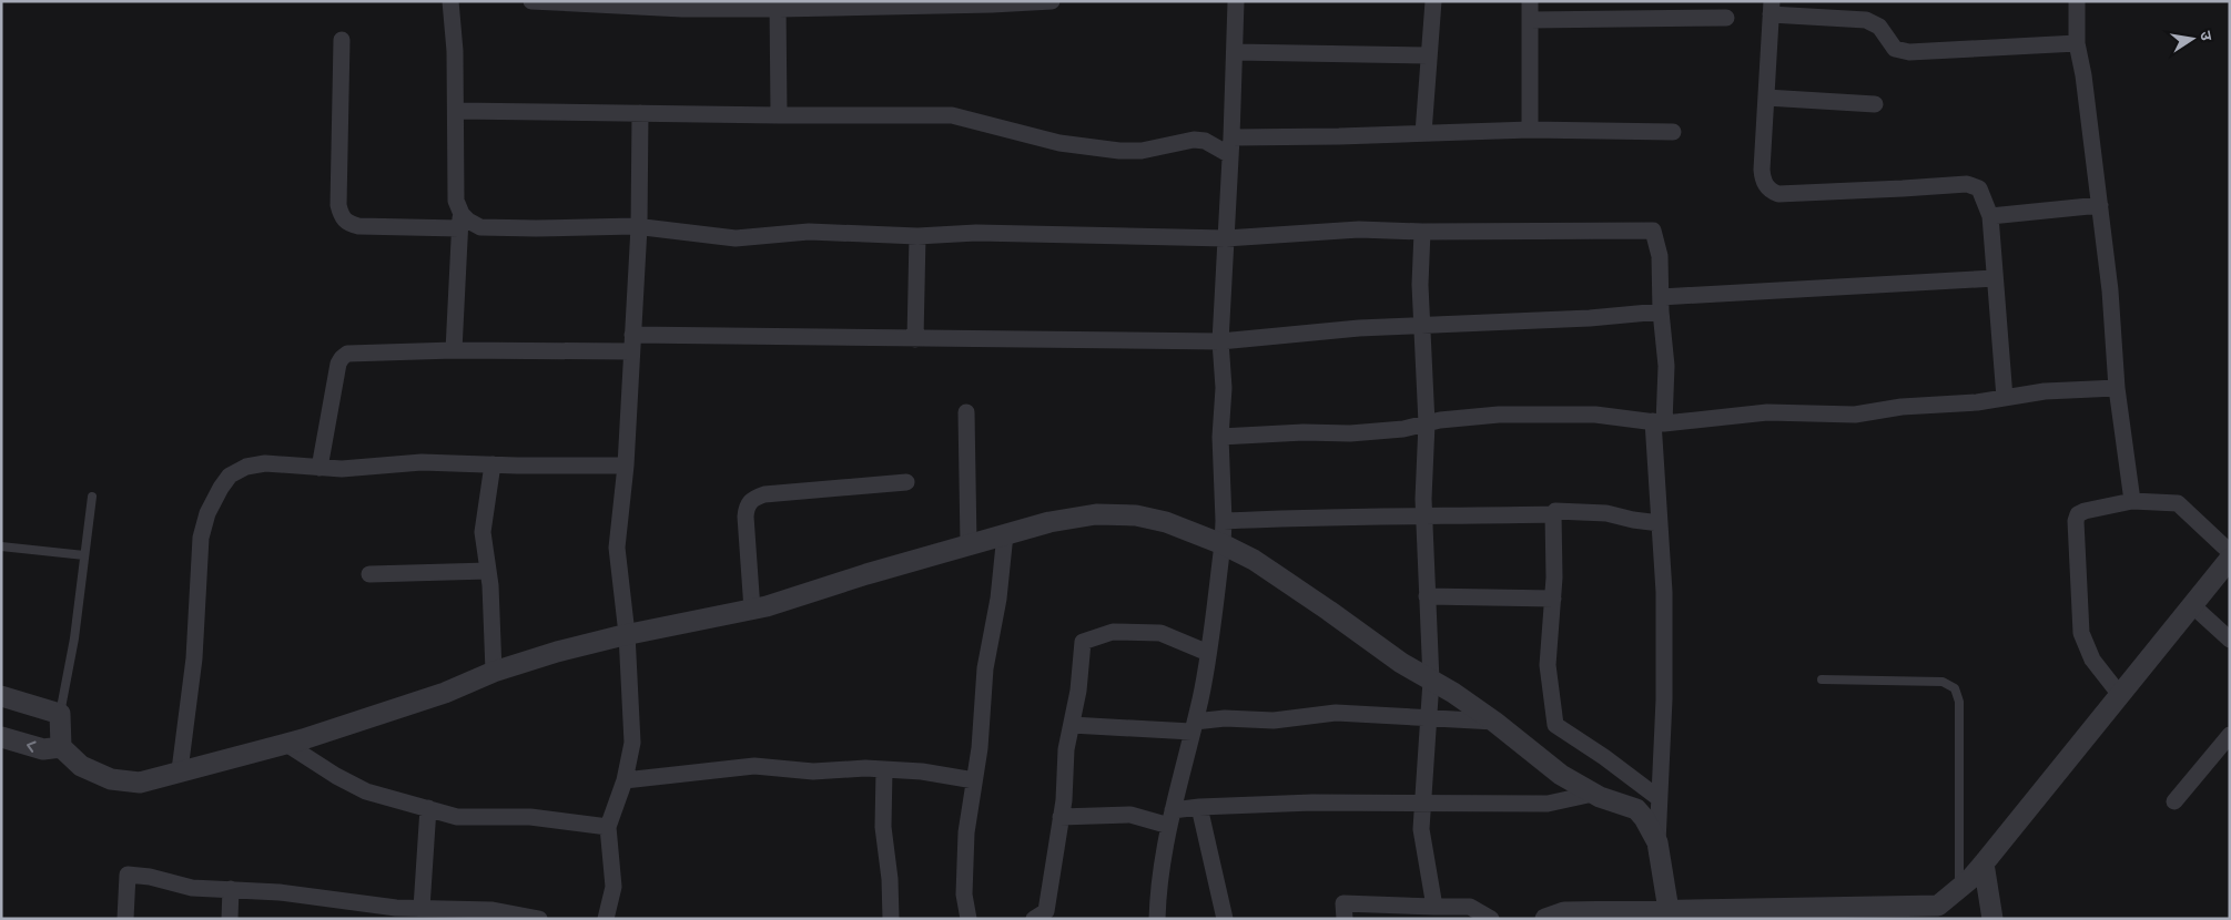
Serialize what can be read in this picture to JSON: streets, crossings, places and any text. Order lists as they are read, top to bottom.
{
  "north": "right"
}
